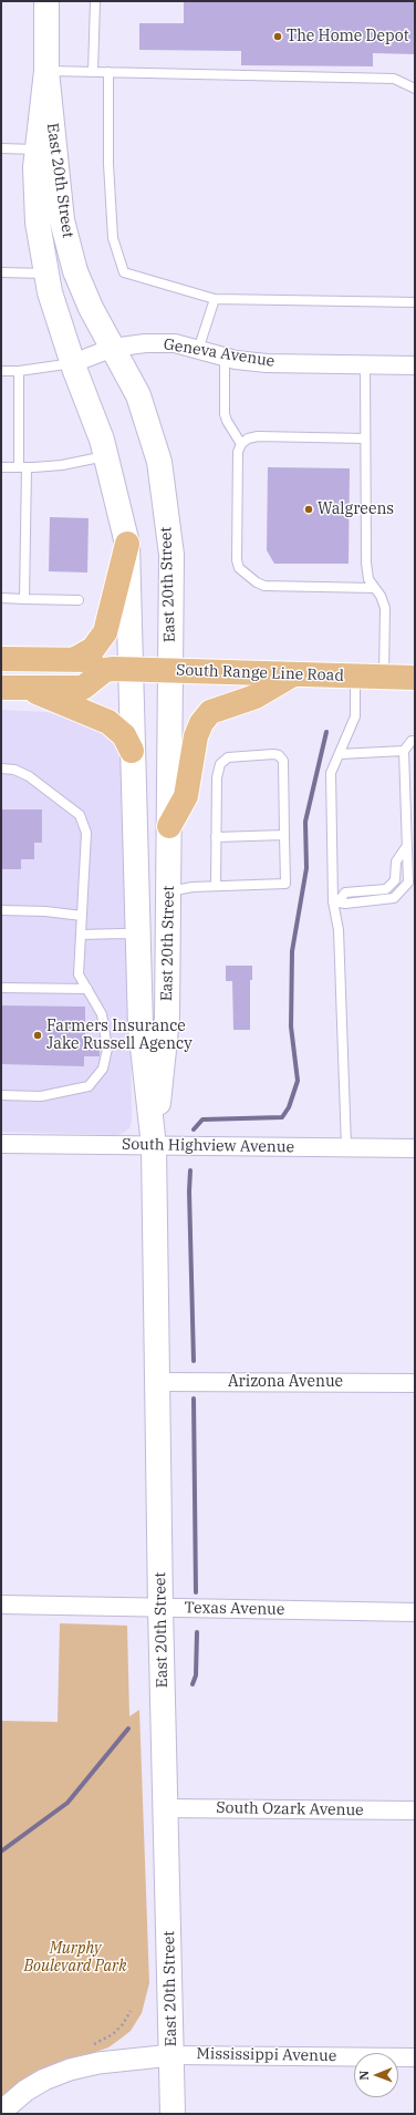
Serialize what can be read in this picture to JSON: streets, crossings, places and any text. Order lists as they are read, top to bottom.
{
  "streets": {
    "main road": ["East 20th Street", "South Range Line Road"],
    "street": [
      "Geneva Avenue",
      "South Highview Avenue",
      "Arizona Avenue",
      "Texas Avenue",
      "South Ozark Avenue",
      "Mississippi Avenue"
    ]
  },
  "crossings": [
    ["East 20th Street", "Geneva Avenue"],
    ["East 20th Street", "South Range Line Road"],
    ["East 20th Street", "South Highview Avenue"],
    ["East 20th Street", "Arizona Avenue"],
    ["East 20th Street", "Texas Avenue"],
    ["East 20th Street", "South Ozark Avenue"],
    ["East 20th Street", "Mississippi Avenue"]
  ],
  "parks": ["Murphy Boulevard Park"],
  "places": ["The Home Depot", "Walgreens", "Farmers Insurance Jake Russell Agency"],
  "north": "left"
}
